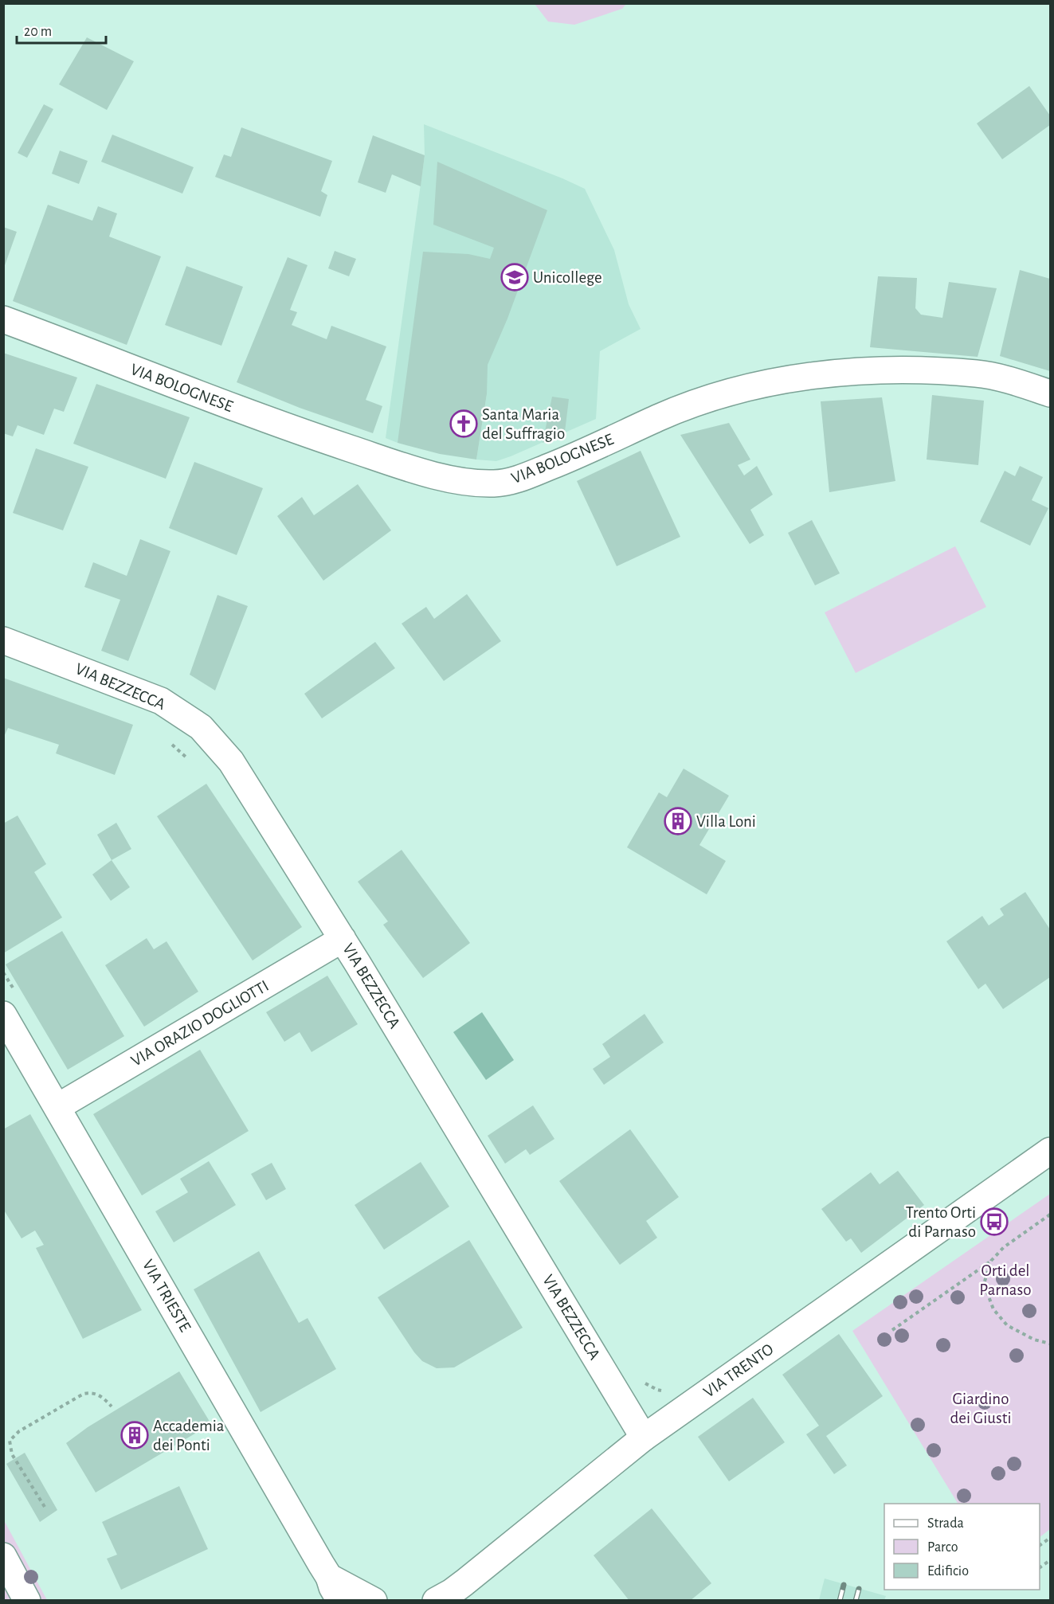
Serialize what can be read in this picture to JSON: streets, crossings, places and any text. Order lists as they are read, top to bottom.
{
  "streets": {
    "main road": [
      "VIA BOLOGNESE",
      "VIA BEZZECCA",
      "VIA ORAZIO DOGLIOTTI",
      "VIA TRIESTE",
      "VIA TRENTO"
    ]
  },
  "crossings": [
    ["VIA BEZZECCA", "VIA ORAZIO DOGLIOTTI"],
    ["VIA BEZZECCA", "VIA TRENTO"],
    ["VIA ORAZIO DOGLIOTTI", "VIA TRIESTE"]
  ],
  "parks": ["Orti del Parnaso", "Giardino dei Giusti"],
  "places": {
    "school or university": ["Unicollege"],
    "church": ["Santa Maria del Suffragio"],
    "building": ["Villa Loni", "Accademia dei Ponti"],
    "bus stop": ["Trento Orti di Parnaso"]
  },
  "legend": ["Strada", "Parco", "Edificio"],
  "scale_bar": "20 m"
}
